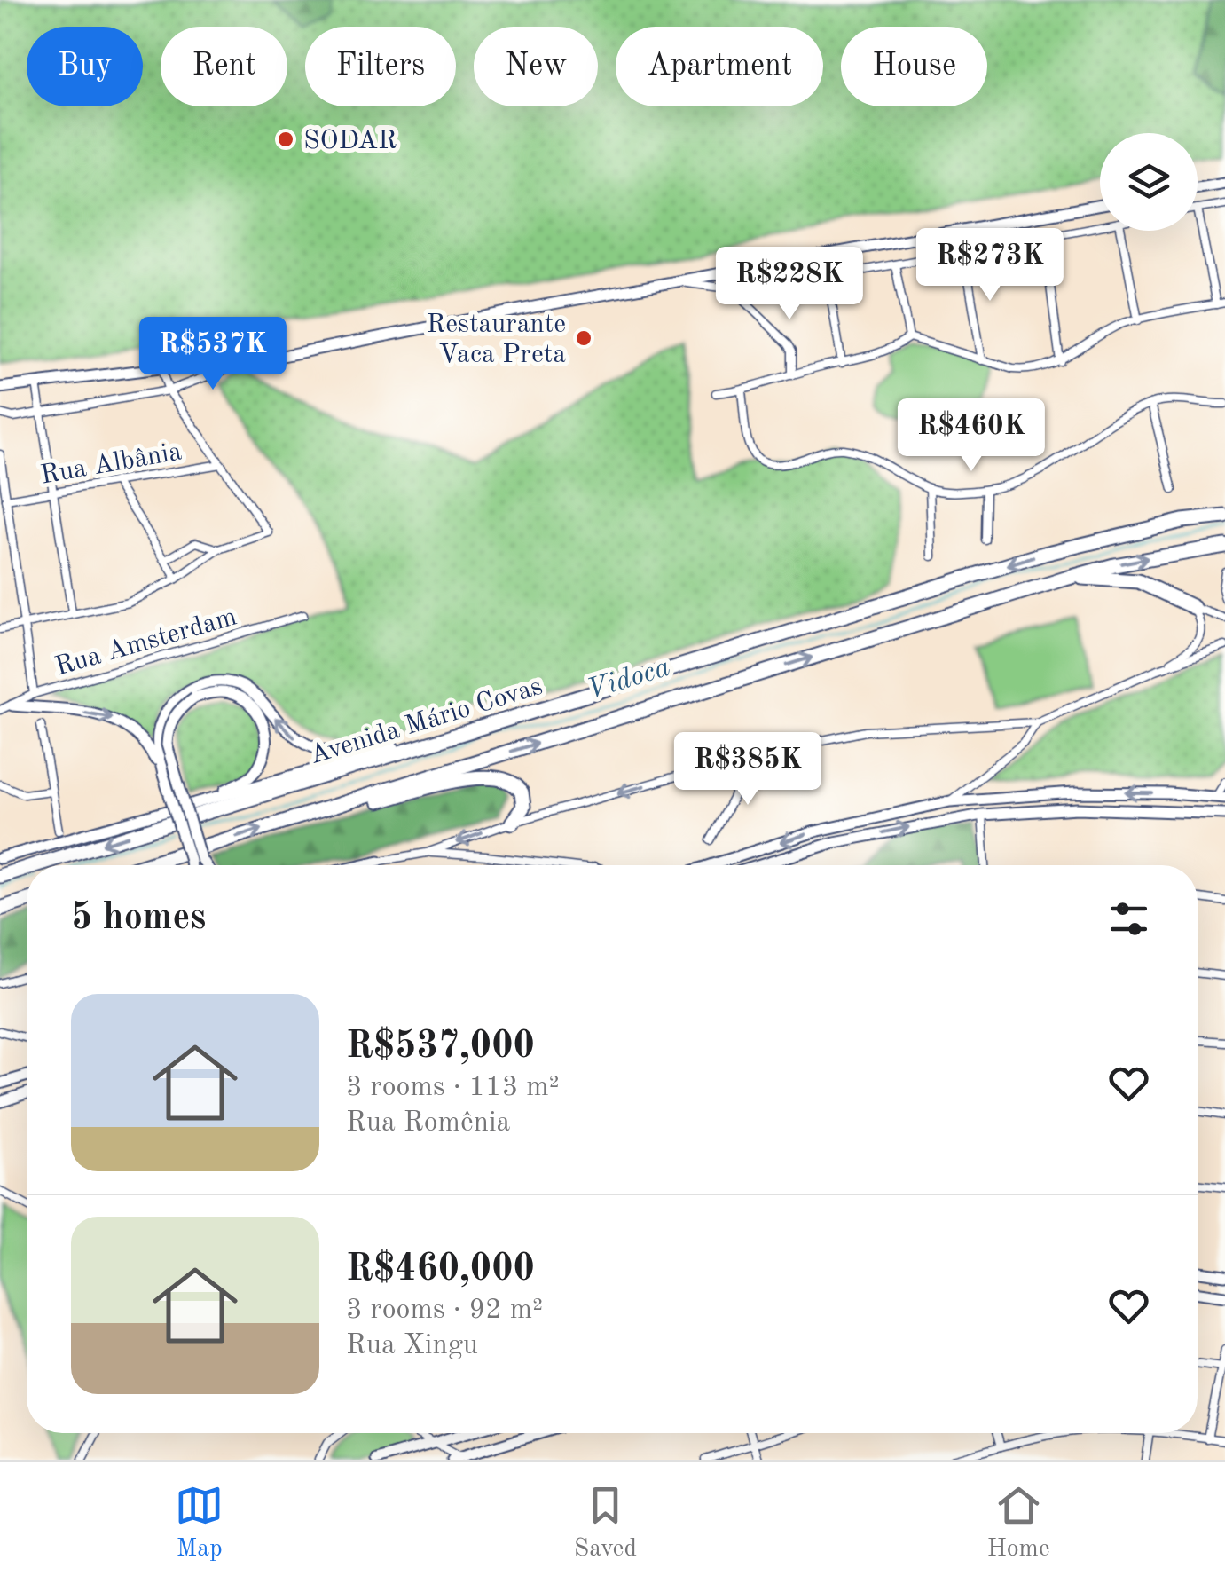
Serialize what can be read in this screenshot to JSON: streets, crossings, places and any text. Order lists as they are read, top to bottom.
{
  "streets": {
    "highway": ["Avenida Mário Covas"],
    "street": ["Rua Albânia", "Rua Amsterdam"]
  },
  "water": ["Vidoca"],
  "places": ["SODAR", "Restaurante Vaca Preta"],
  "page": {
    "chip": [
      "Buy",
      "Rent",
      "Filters",
      "New",
      "Apartment",
      "House"
    ],
    "price": [
      "R$273K",
      "R$228K",
      "R$537K",
      "R$460K",
      "R$385K"
    ],
    "heading": "5 homes",
    "list": [
      {
        "name": "R$537,000",
        "note": "3 rooms · 113 m² · Rua Romênia"
      },
      {
        "name": "R$460,000",
        "note": "3 rooms · 92 m² · Rua Xingu"
      }
    ],
    "tabs": ["Map", "Saved", "Home"]
  }
}
